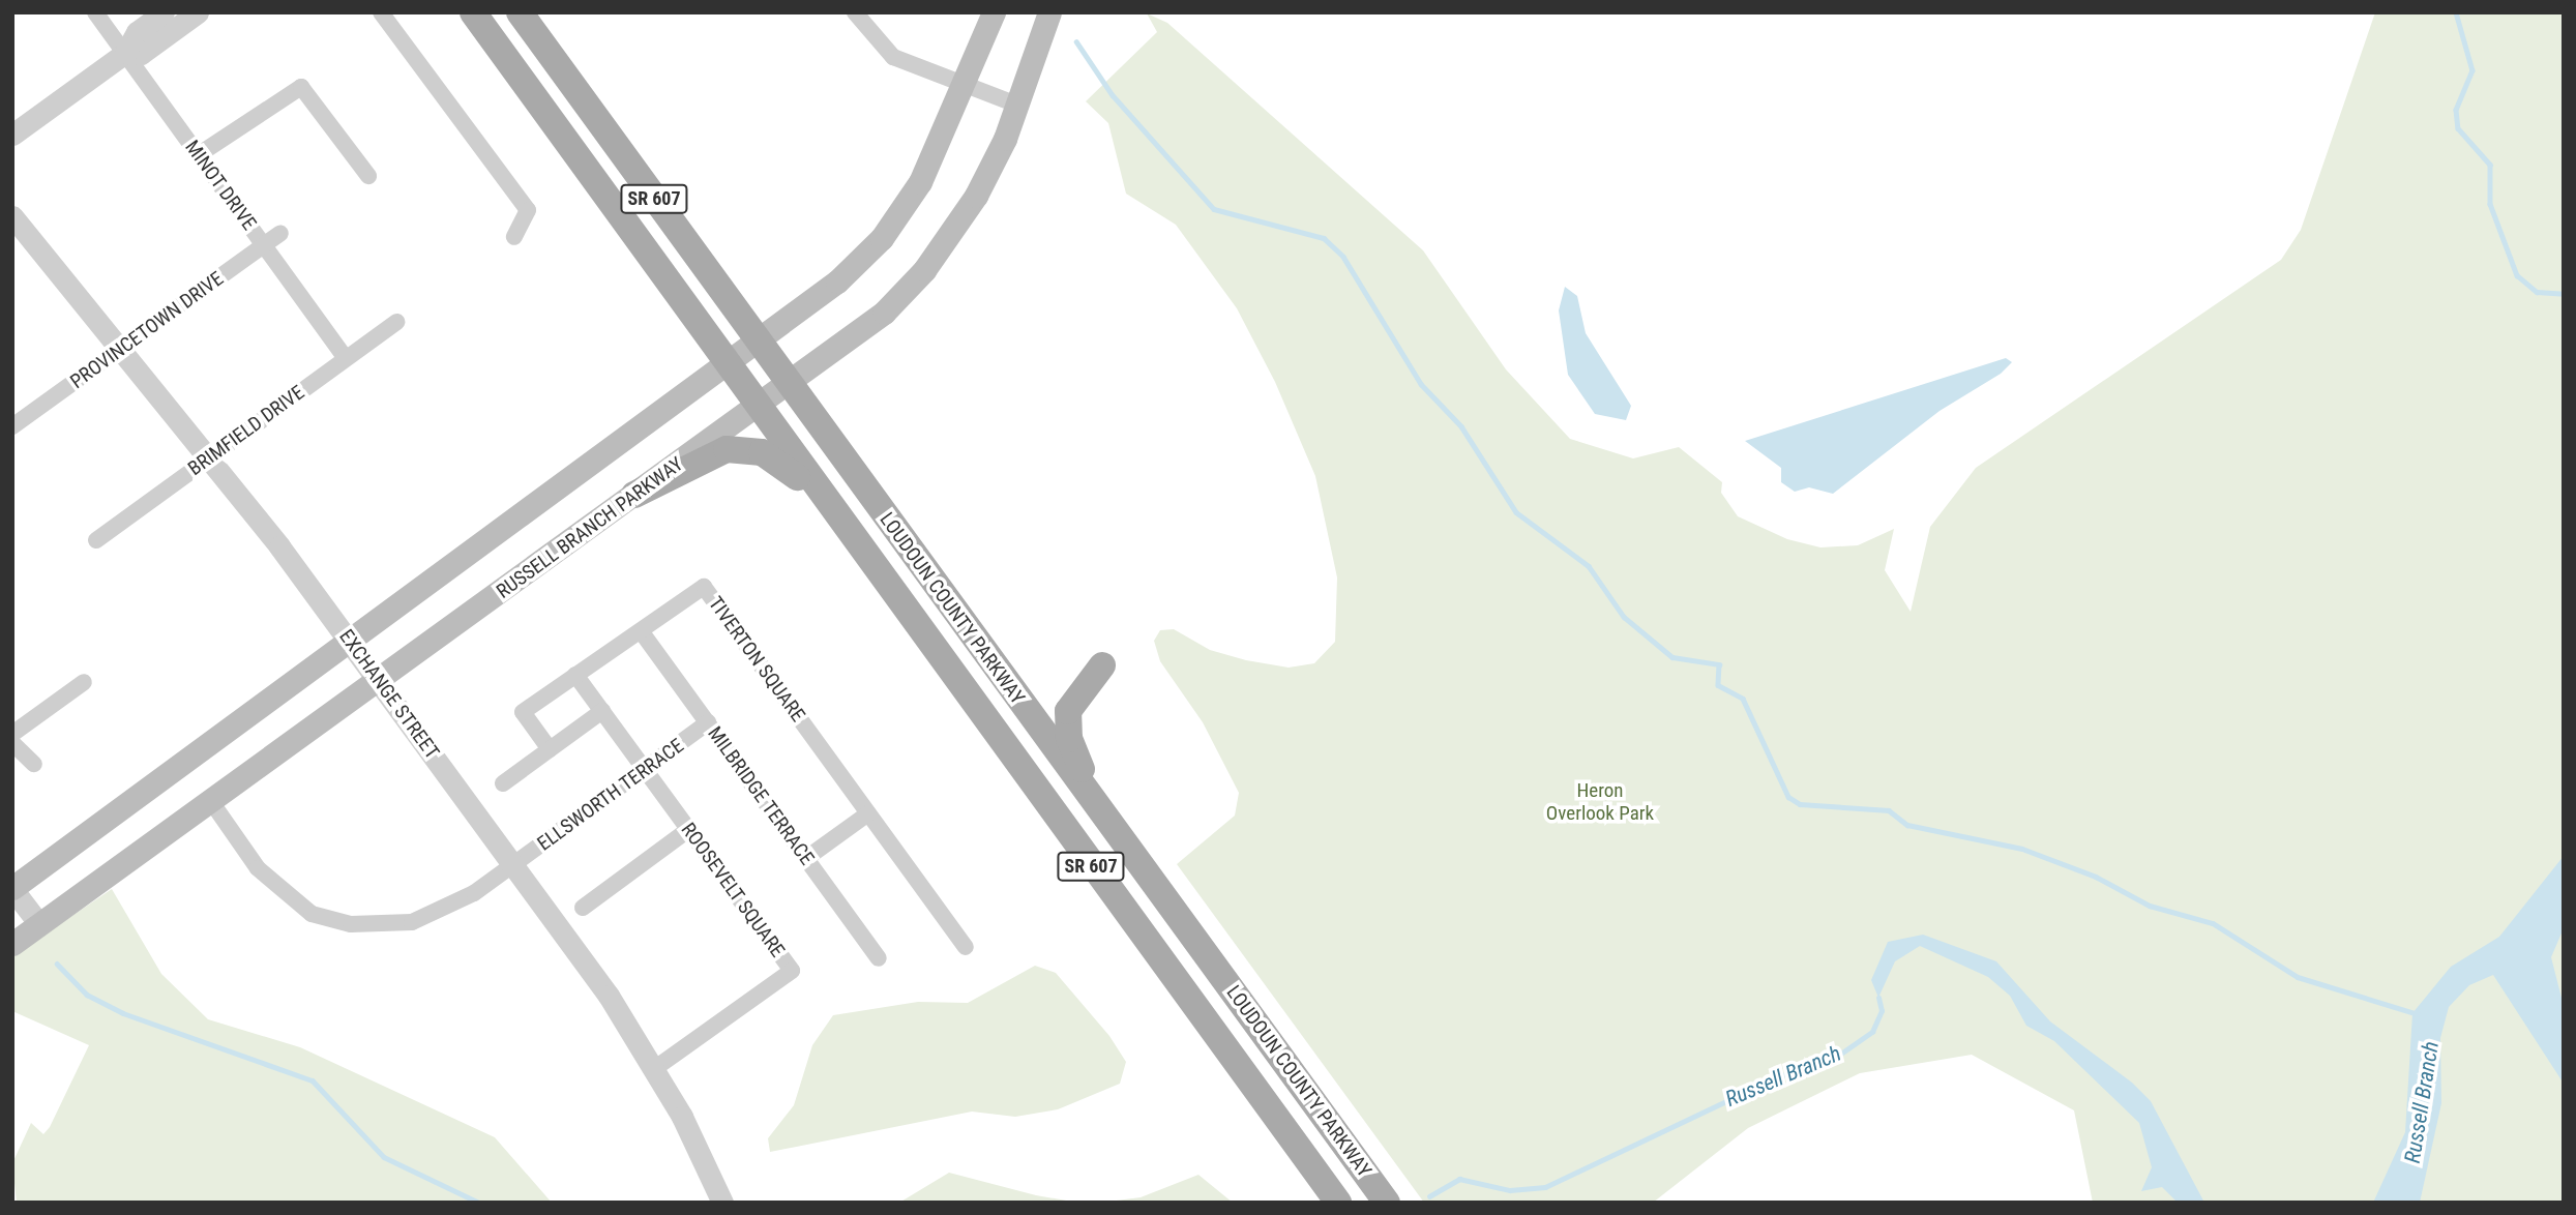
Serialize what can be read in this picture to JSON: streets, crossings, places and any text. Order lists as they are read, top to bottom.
{
  "streets": {
    "main road": ["SR 607", "RUSSELL BRANCH PARKWAY", "LOUDOUN COUNTY PARKWAY"],
    "street": [
      "MINOT DRIVE",
      "PROVINCETOWN DRIVE",
      "BRIMFIELD DRIVE",
      "TIVERTON SQUARE",
      "EXCHANGE STREET",
      "ELLSWORTH TERRACE",
      "MILBRIDGE TERRACE",
      "ROOSEVELT SQUARE"
    ]
  },
  "crossings": [
    ["MINOT DRIVE", "PROVINCETOWN DRIVE"],
    ["MINOT DRIVE", "BRIMFIELD DRIVE"],
    ["PROVINCETOWN DRIVE", "EXCHANGE STREET"],
    ["BRIMFIELD DRIVE", "EXCHANGE STREET"],
    ["RUSSELL BRANCH PARKWAY", "LOUDOUN COUNTY PARKWAY"],
    ["RUSSELL BRANCH PARKWAY", "EXCHANGE STREET"],
    ["RUSSELL BRANCH PARKWAY", "ELLSWORTH TERRACE"],
    ["TIVERTON SQUARE", "MILBRIDGE TERRACE"],
    ["TIVERTON SQUARE", "ROOSEVELT SQUARE"],
    ["EXCHANGE STREET", "ELLSWORTH TERRACE"],
    ["EXCHANGE STREET", "ROOSEVELT SQUARE"],
    ["ELLSWORTH TERRACE", "MILBRIDGE TERRACE"],
    ["ELLSWORTH TERRACE", "ROOSEVELT SQUARE"]
  ],
  "water": ["Russell Branch"],
  "parks": ["Heron Overlook Park"]
}
